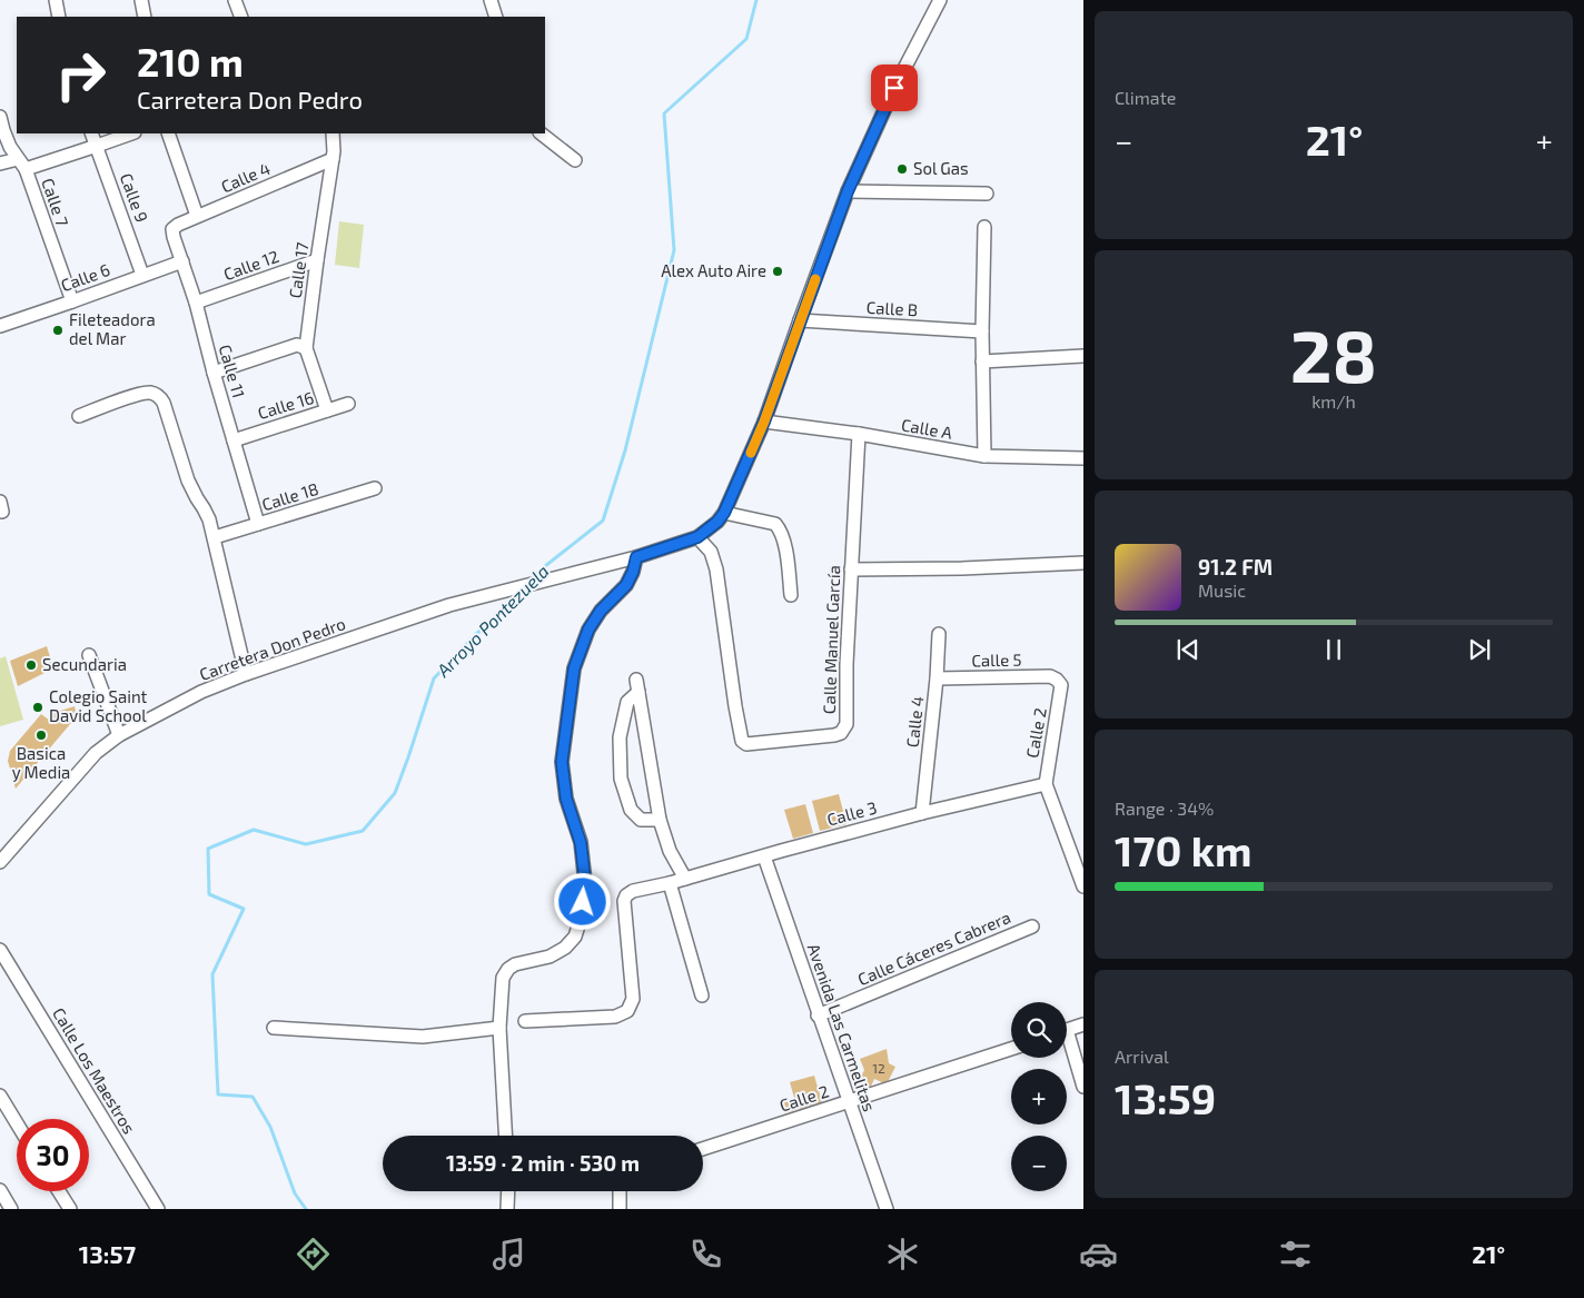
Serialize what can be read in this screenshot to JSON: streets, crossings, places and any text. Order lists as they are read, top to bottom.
{
  "streets": {
    "street": [
      "Calle 4",
      "Calle 9",
      "Calle 7",
      "Calle 12",
      "Calle 17",
      "Calle 6",
      "Calle B",
      "Calle 11",
      "Calle 16",
      "Calle A",
      "Calle 18",
      "Calle Manuel García",
      "Carretera Don Pedro",
      "Calle 5",
      "Calle 2",
      "Calle 3",
      "Calle Cáceres Cabrera",
      "Avenida Las Carmelitas",
      "Calle Los Maestros"
    ]
  },
  "crossings": [
    ["Calle 4", "Calle 17"],
    ["Calle 4", "Calle 11"],
    ["Calle 4", "Calle 5"],
    ["Calle 4", "Calle 3"],
    ["Calle 9", "Calle 6"],
    ["Calle 7", "Calle 6"],
    ["Calle 12", "Calle 17"],
    ["Calle 12", "Calle 11"],
    ["Calle 17", "Calle 16"],
    ["Calle 6", "Calle 11"],
    ["Calle 11", "Calle 16"],
    ["Calle 11", "Calle 18"],
    ["Calle A", "Calle Manuel García"],
    ["Calle 5", "Calle 2"],
    ["Calle 2", "Calle 3"],
    ["Calle 2", "Avenida Las Carmelitas"],
    ["Calle 3", "Avenida Las Carmelitas"],
    ["Calle Cáceres Cabrera", "Avenida Las Carmelitas"]
  ],
  "water": ["Arroyo Pontezuela"],
  "places": [
    "Sol Gas",
    "Alex Auto Aire",
    "Fileteadora del Mar",
    "Secundaria",
    "Colegio Saint David School",
    "Basica y Media"
  ],
  "house_numbers": ["12"],
  "page": {
    "tile": [
      "Climate",
      ["28", "km/h"],
      ["Range · 34%", "170 km"],
      ["Arrival", "13:59"]
    ],
    "turn": ["210 m", "Carretera Don Pedro"],
    "heat": ["−", "21°", "+"],
    "song": ["91.2 FM", "Music"],
    "map_buttons": ["+", "−"],
    "limit": "30",
    "trip": "13:59 · 2 min · 530 m",
    "tabs": ["13:57", "21°"]
  }
}
